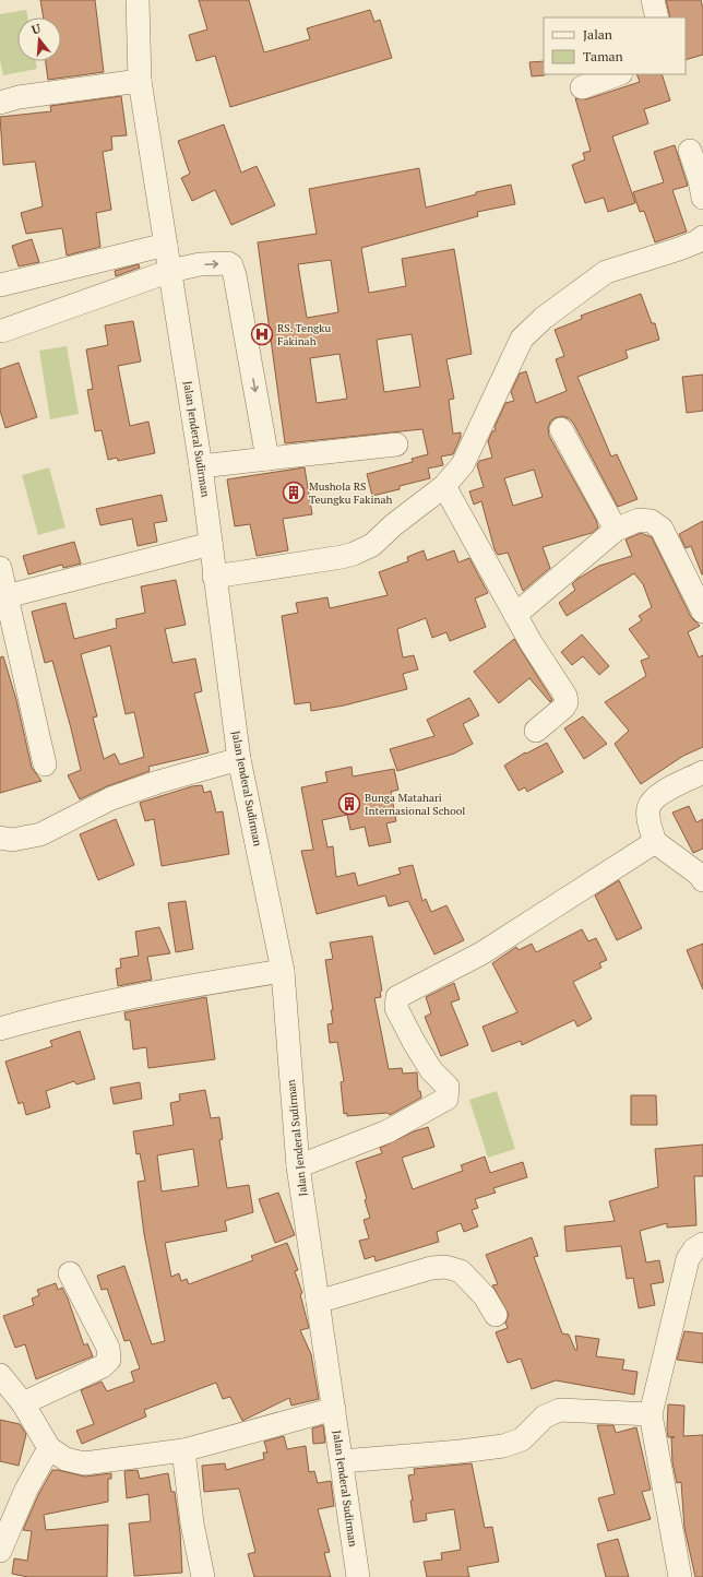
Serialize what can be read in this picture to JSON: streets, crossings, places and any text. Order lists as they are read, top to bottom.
{
  "streets": {
    "street": ["Jalan Jenderal Sudirman"]
  },
  "places": {
    "hospital": ["RS. Tengku Fakinah"],
    "building": ["Mushola RS Teungku Fakinah", "Bunga Matahari Internasional School"]
  },
  "legend": ["Jalan", "Taman"],
  "north": "top"
}
